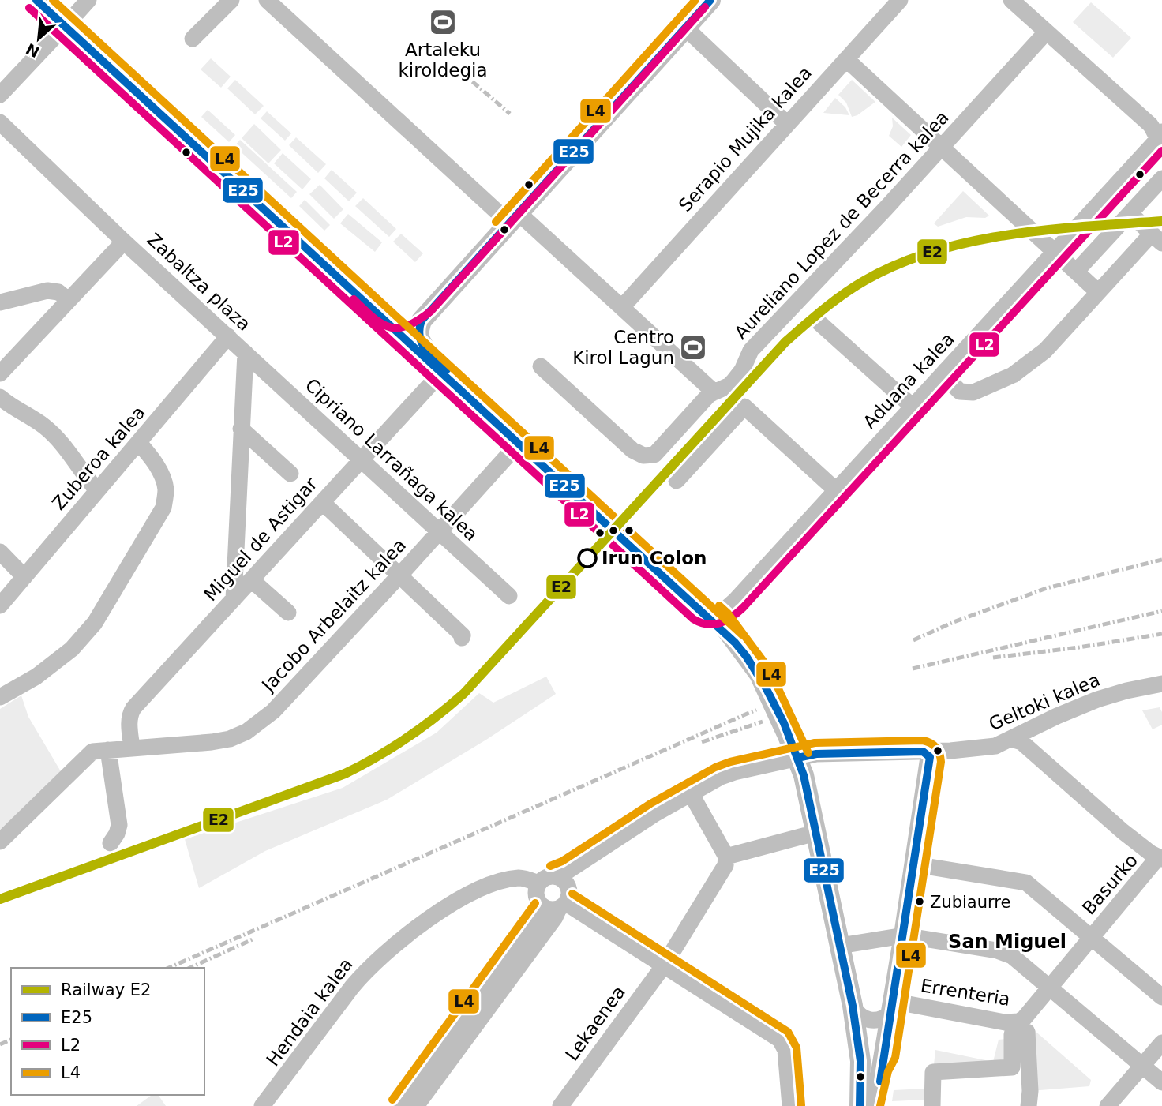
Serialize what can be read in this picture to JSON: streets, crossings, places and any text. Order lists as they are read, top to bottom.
{
  "streets": {
    "street": [
      "Serapio Mujika kalea",
      "Aureliano Lopez de Becerra kalea",
      "Zabaltza plaza",
      "Aduana kalea",
      "Zuberoa kalea",
      "Cipriano Larrañaga kalea",
      "Miguel de Astigar",
      "Jacobo Arbelaitz kalea",
      "Geltoki kalea",
      "Basurko",
      "Errenteria",
      "Hendaia kalea",
      "Lekaenea"
    ]
  },
  "crossings": [
    ["Zabaltza plaza", "Zuberoa kalea"],
    ["Zabaltza plaza", "Cipriano Larrañaga kalea"],
    ["Cipriano Larrañaga kalea", "Miguel de Astigar"],
    ["Cipriano Larrañaga kalea", "Jacobo Arbelaitz kalea"],
    ["Miguel de Astigar", "Jacobo Arbelaitz kalea"],
    ["Geltoki kalea", "Hendaia kalea"],
    ["Basurko", "Errenteria"]
  ],
  "districts": ["San Miguel"],
  "places": {
    "sports": ["Artaleku kiroldegia", "Centro Kirol Lagun"],
    "other": ["Irun Colon", "Zubiaurre"]
  },
  "lines": [
    "transit line E25",
    "transit line L4",
    "transit line L2",
    "rail line E2"
  ],
  "legend": [
    "Railway E2",
    "E25",
    "L2",
    "L4"
  ],
  "north": "bottom left"
}
